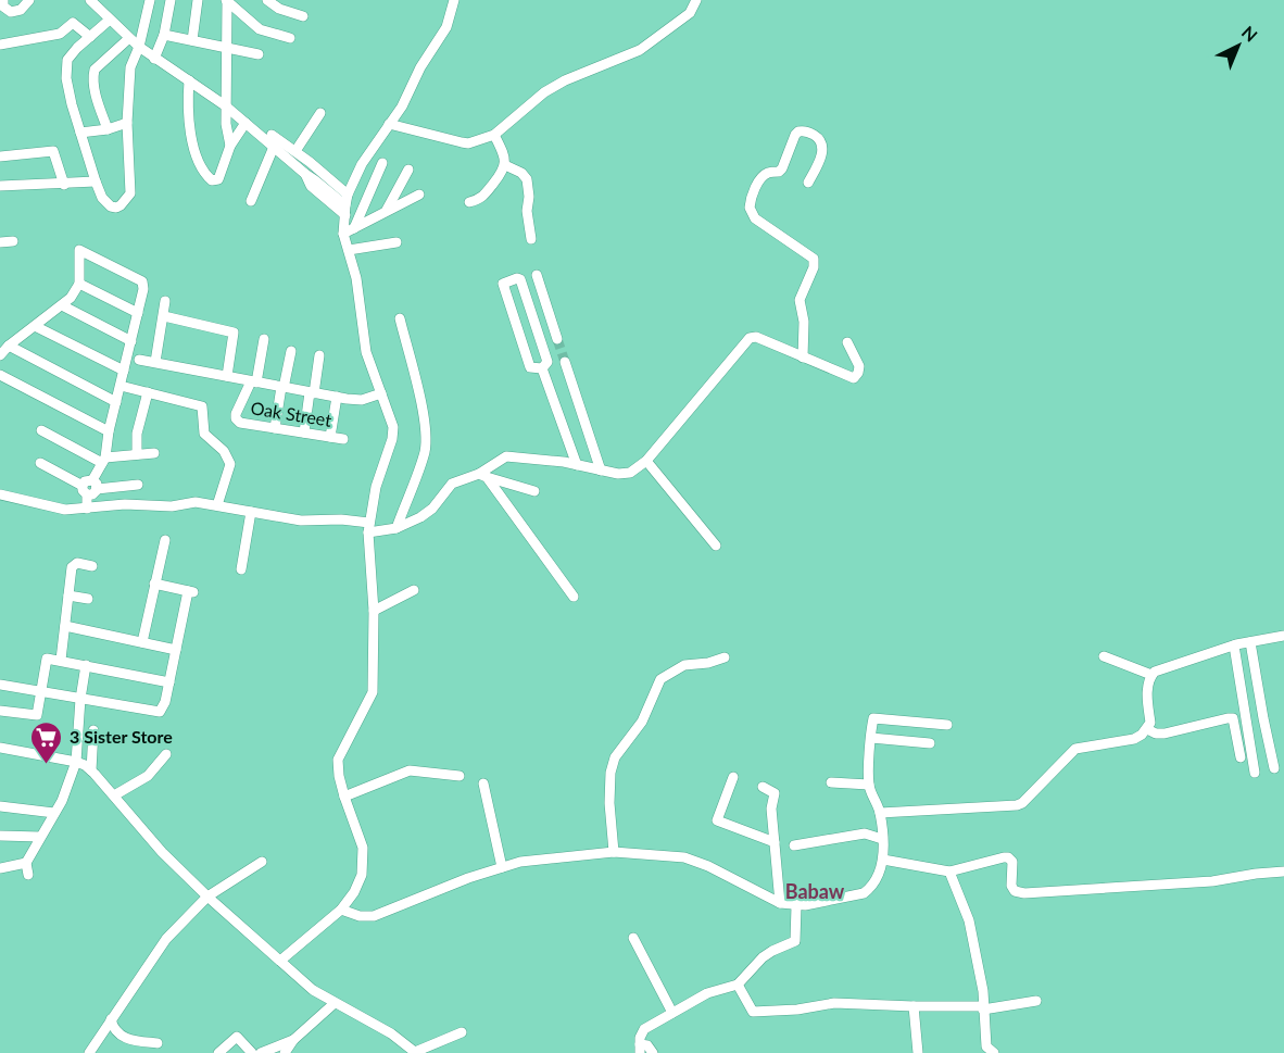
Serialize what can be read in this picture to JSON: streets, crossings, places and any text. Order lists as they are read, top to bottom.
{
  "streets": {
    "street": ["Oak Street"]
  },
  "districts": ["Babaw"],
  "places": {
    "supermarket": ["3 Sister Store"]
  },
  "north": "top right"
}
